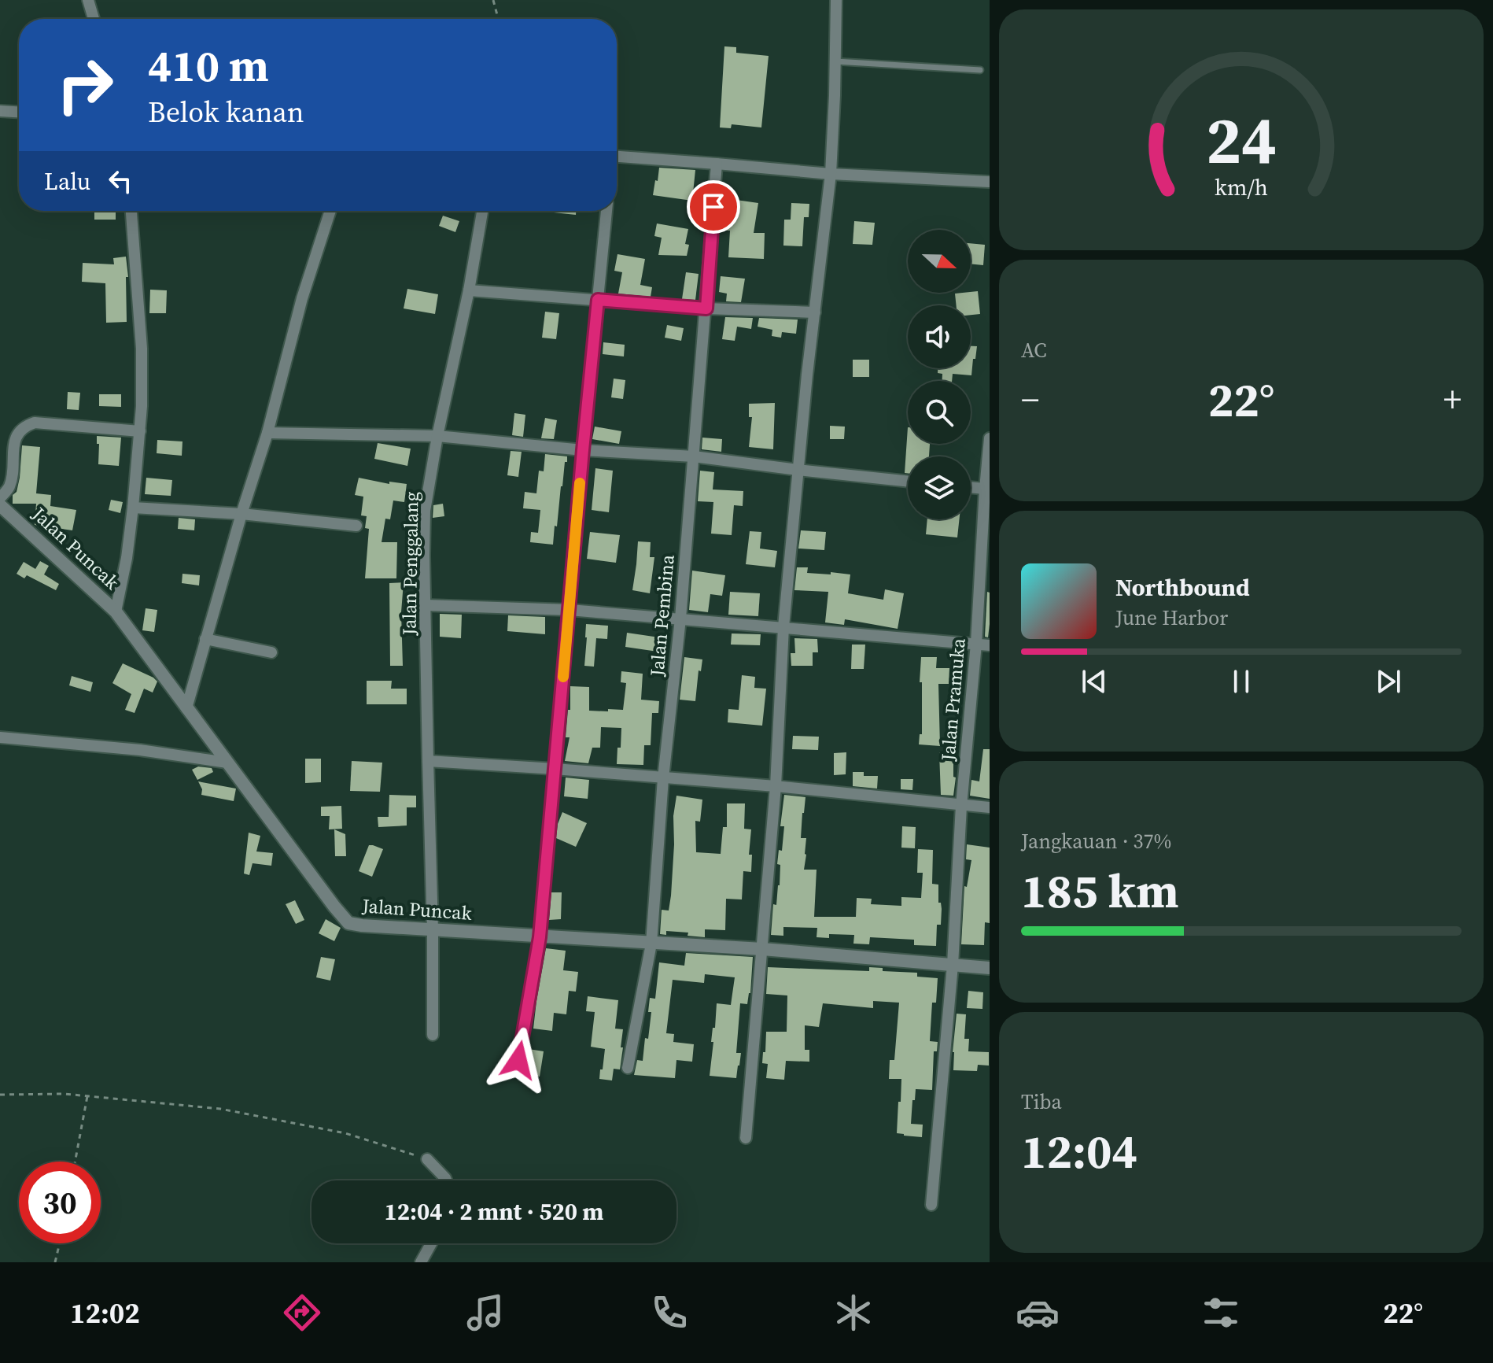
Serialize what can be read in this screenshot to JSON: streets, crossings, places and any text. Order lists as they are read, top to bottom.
{
  "streets": {
    "street": [
      "Jalan Puncak",
      "Jalan Penggalang",
      "Jalan Pembina",
      "Jalan Pramuka"
    ]
  },
  "crossings": [
    ["Jalan Puncak", "Jalan Penggalang"],
    ["Jalan Puncak", "Jalan Pembina"],
    ["Jalan Puncak", "Jalan Pramuka"]
  ],
  "north": "right",
  "page": {
    "turn": ["410 m", "Belok kanan"],
    "then": "Lalu",
    "tile": [
      "AC",
      ["Jangkauan · 37%", "185 km"],
      ["Tiba", "12:04"]
    ],
    "heat": ["−", "22°", "+"],
    "song": ["Northbound", "June Harbor"],
    "limit": "30",
    "trip": "12:04 · 2 mnt · 520 m",
    "tabs": ["12:02", "22°"],
    "gauge": ["24", "km/h"]
  }
}
